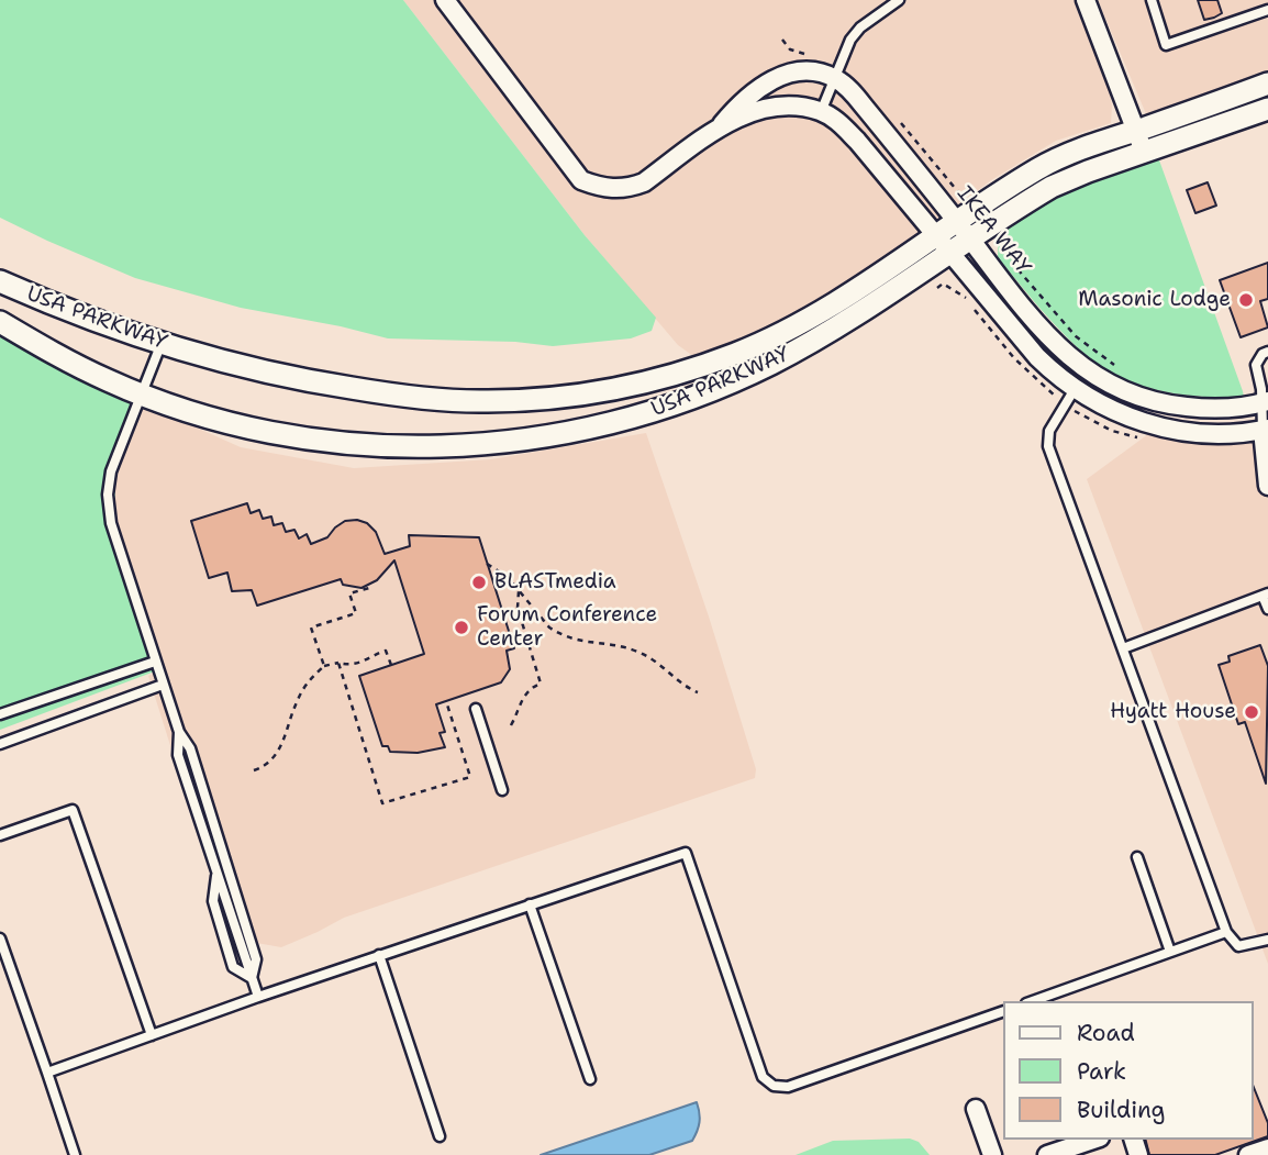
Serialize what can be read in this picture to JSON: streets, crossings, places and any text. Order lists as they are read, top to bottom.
{
  "streets": {
    "street": ["IKEA WAY", "USA PARKWAY"]
  },
  "crossings": [
    ["IKEA WAY", "USA PARKWAY"]
  ],
  "places": [
    "Masonic Lodge",
    "BLASTmedia",
    "Forum Conference Center",
    "Hyatt House"
  ],
  "legend": ["Road", "Park", "Building"]
}
